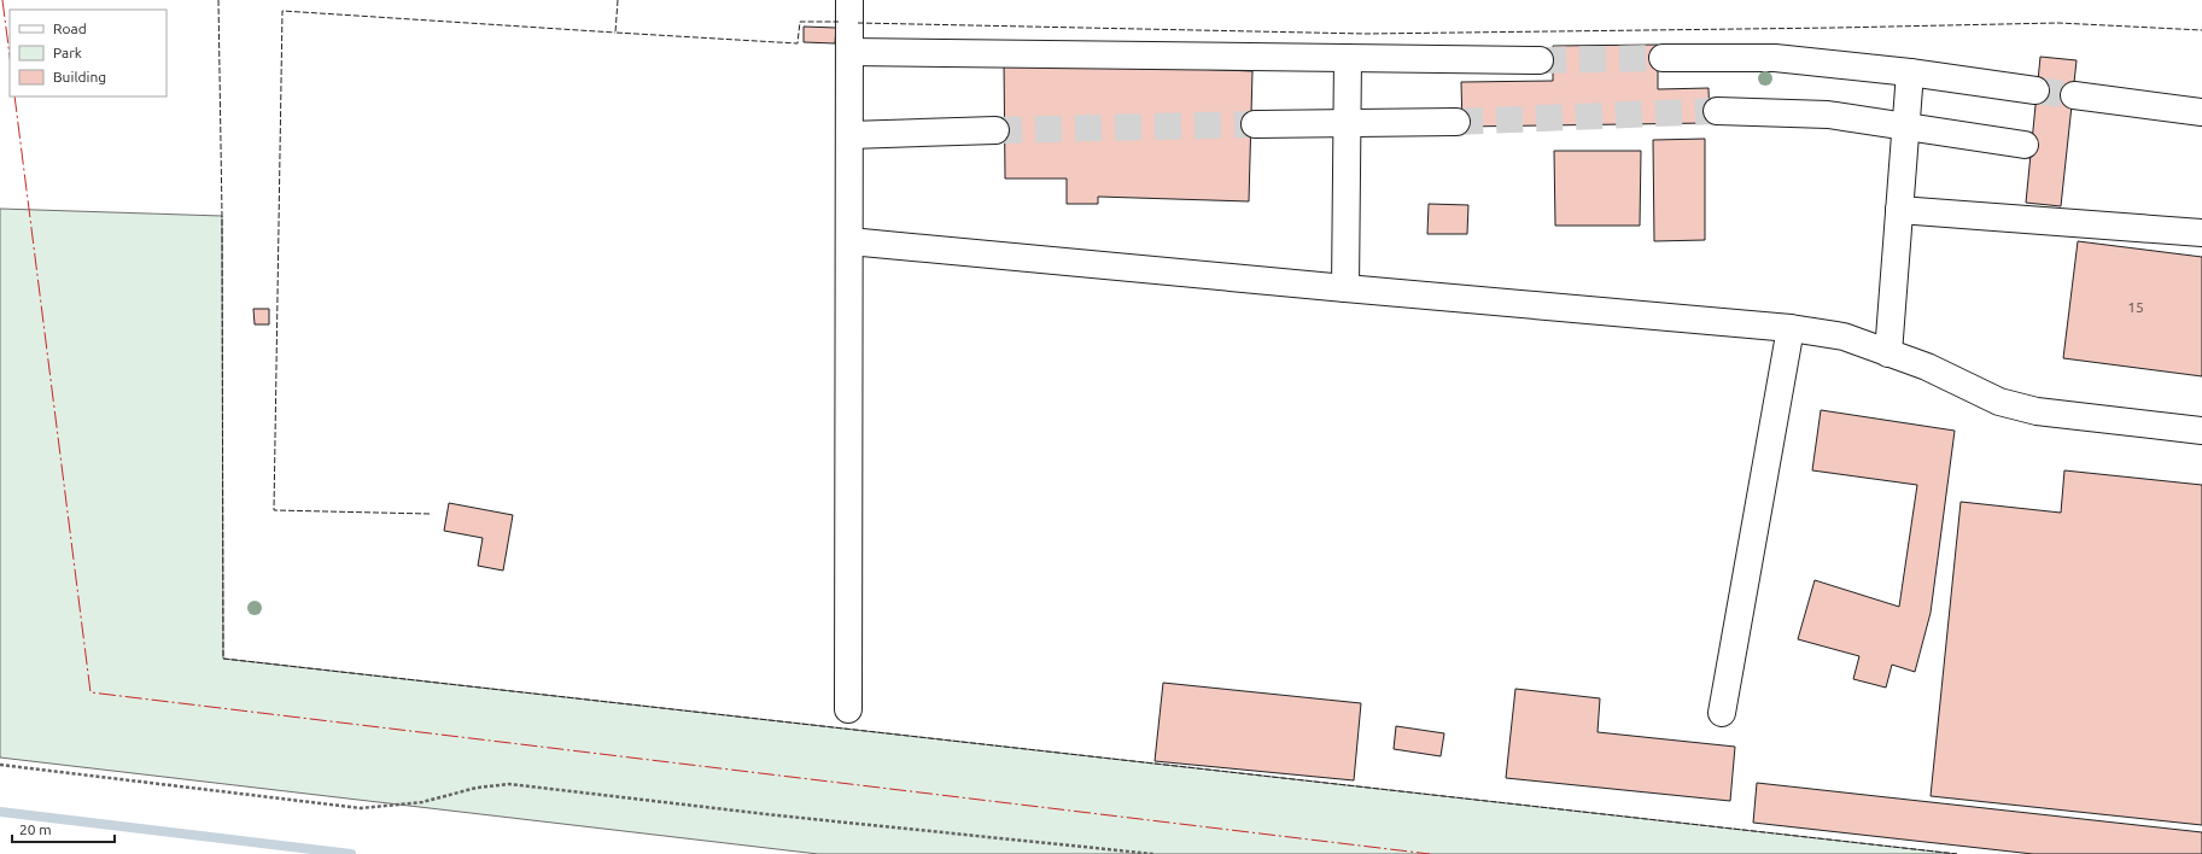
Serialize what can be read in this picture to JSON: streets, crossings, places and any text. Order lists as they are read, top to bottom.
{
  "house_numbers": ["15"],
  "legend": ["Road", "Park", "Building"],
  "scale_bar": "20 m"
}
